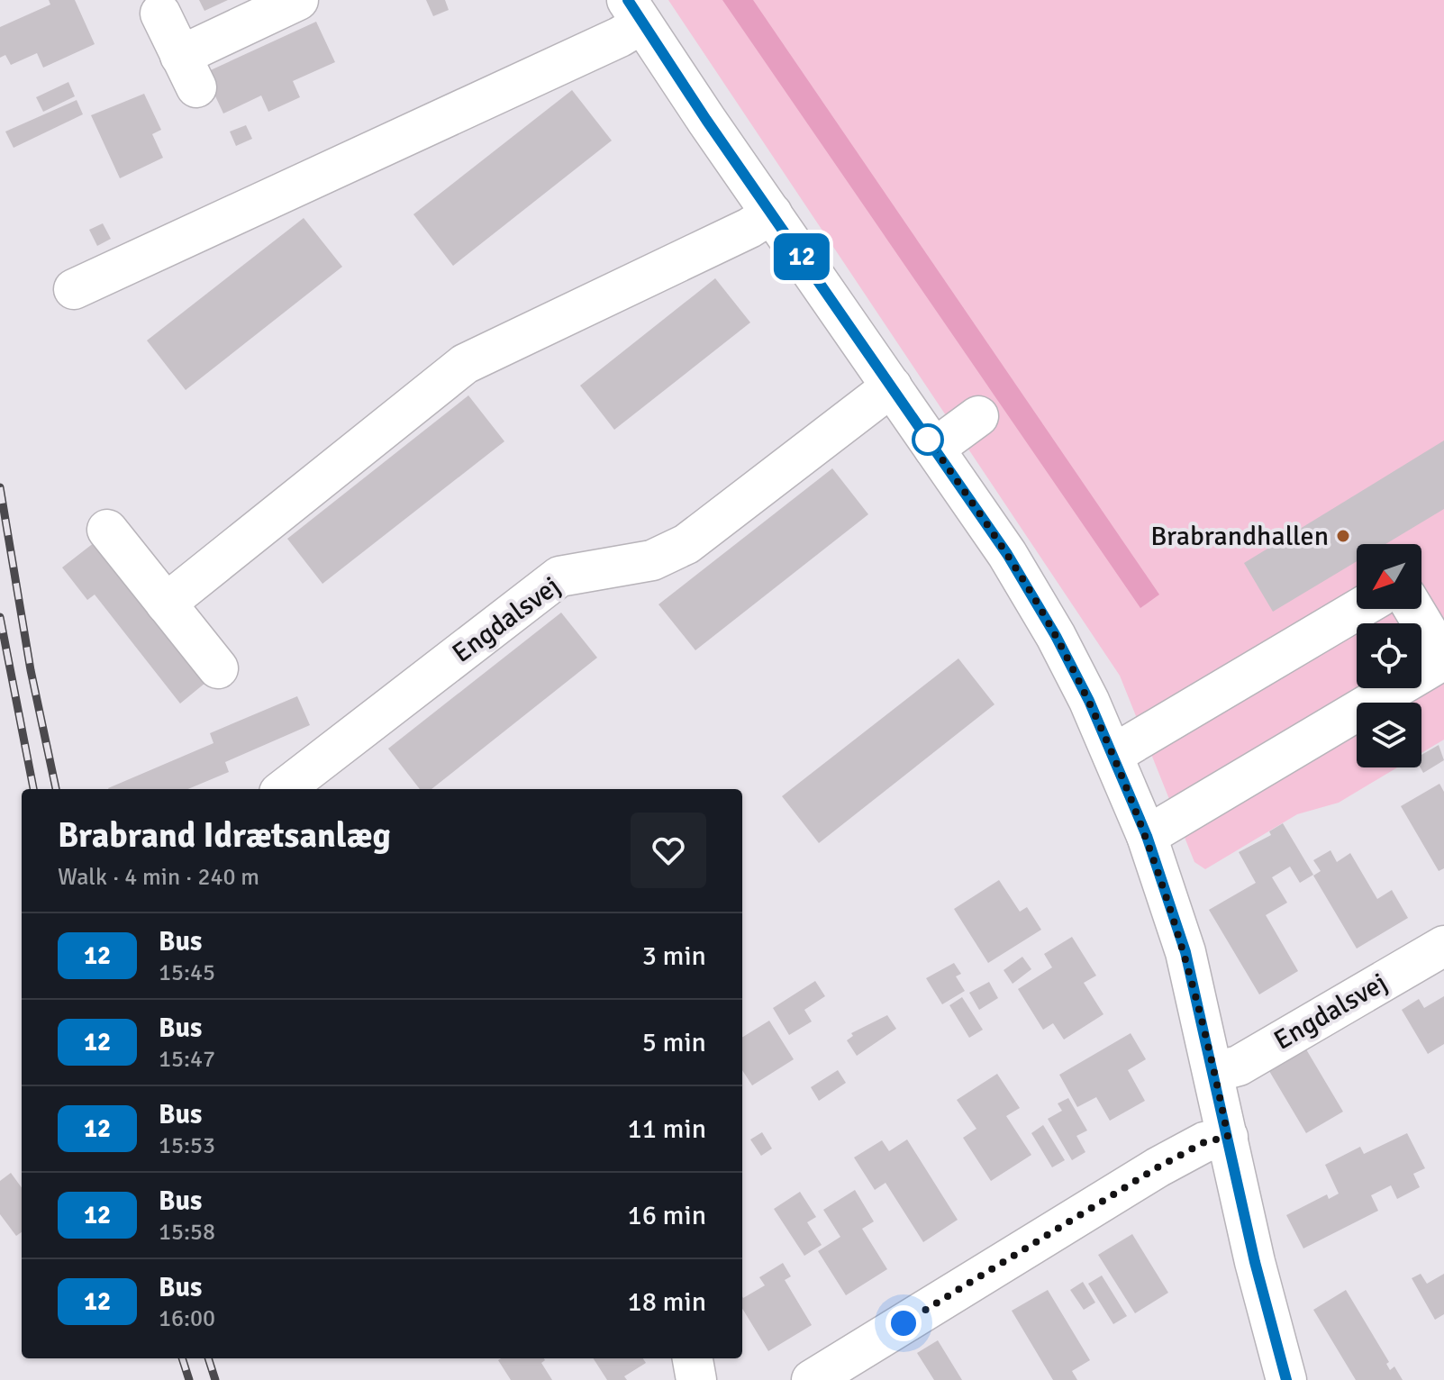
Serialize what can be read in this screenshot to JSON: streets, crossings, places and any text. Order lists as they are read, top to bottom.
{
  "streets": {
    "street": ["Engdalsvej"]
  },
  "places": ["Brabrandhallen"],
  "lines": ["bus line 12"],
  "north": "bottom left",
  "page": {
    "on_map": "12",
    "heading": ["Brabrand Idrætsanlæg", "Walk · 4 min · 240 m"],
    "list": [
      {
        "mark": "12",
        "name": "Bus",
        "note": "15:45",
        "value": "3 min"
      },
      {
        "mark": "12",
        "name": "Bus",
        "note": "15:47",
        "value": "5 min"
      },
      {
        "mark": "12",
        "name": "Bus",
        "note": "15:53",
        "value": "11 min"
      },
      {
        "mark": "12",
        "name": "Bus",
        "note": "15:58",
        "value": "16 min"
      },
      {
        "mark": "12",
        "name": "Bus",
        "note": "16:00",
        "value": "18 min"
      }
    ]
  }
}
